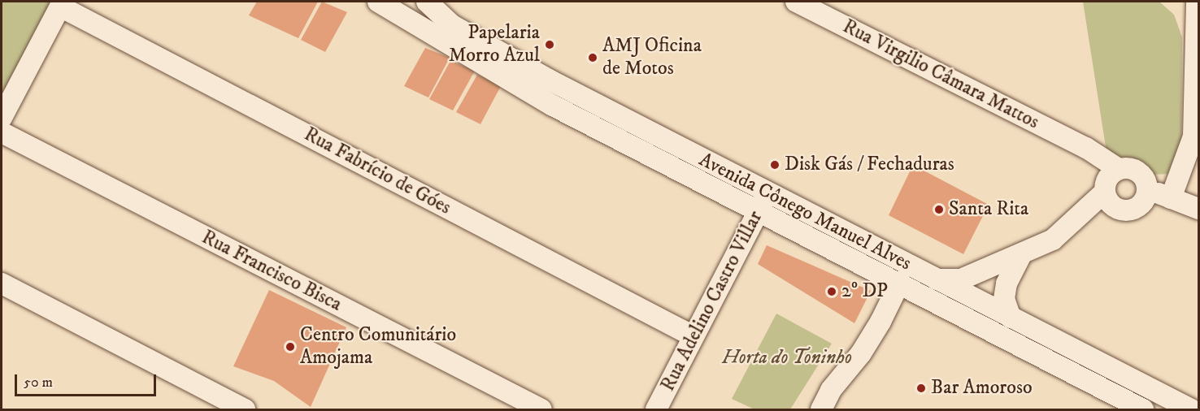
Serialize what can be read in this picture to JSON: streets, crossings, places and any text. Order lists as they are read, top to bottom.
{
  "streets": {
    "street": [
      "Rua Virgilio Câmara Mattos",
      "Rua Fabrício de Góes",
      "Avenida Cônego Manuel Alves",
      "Rua Francisco Bisca",
      "Rua Adelino Castro Villar"
    ]
  },
  "crossings": [
    ["Rua Fabrício de Góes", "Rua Adelino Castro Villar"],
    ["Avenida Cônego Manuel Alves", "Rua Adelino Castro Villar"]
  ],
  "parks": ["Horta do Toninho"],
  "places": [
    "Papelaria Morro Azul",
    "AMJ Oficina de Motos",
    "Disk Gás / Fechaduras",
    "Santa Rita",
    "2º DP",
    "Centro Comunitário Amojama",
    "Bar Amoroso"
  ],
  "scale_bar": "50 m"
}
